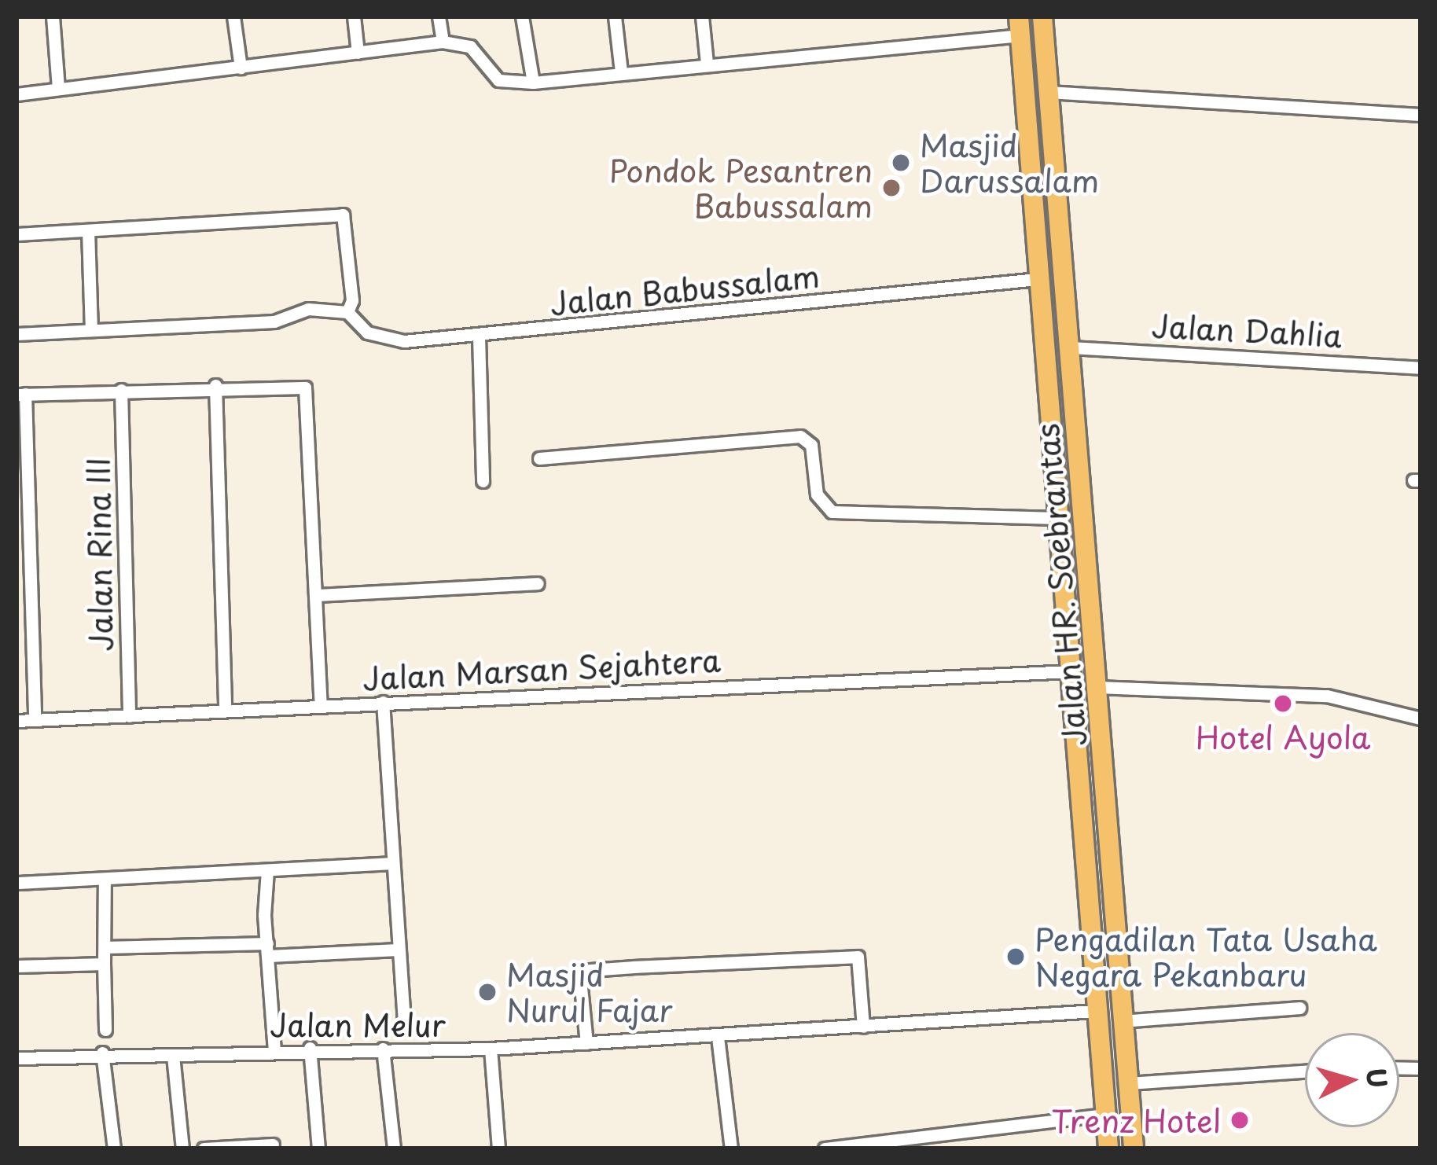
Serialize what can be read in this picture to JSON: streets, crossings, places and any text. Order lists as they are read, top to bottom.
{
  "streets": {
    "main road": ["Jalan HR. Soebrantas"],
    "street": [
      "Jalan Babussalam",
      "Jalan Dahlia",
      "Jalan Rina III",
      "Jalan Marsan Sejahtera",
      "Jalan Melur"
    ]
  },
  "crossings": [
    ["Jalan Babussalam", "Jalan HR. Soebrantas"],
    ["Jalan Dahlia", "Jalan HR. Soebrantas"],
    ["Jalan Rina III", "Jalan Marsan Sejahtera"],
    ["Jalan HR. Soebrantas", "Jalan Marsan Sejahtera"],
    ["Jalan HR. Soebrantas", "Jalan Melur"]
  ],
  "places": [
    "Masjid Darussalam",
    "Pondok Pesantren Babussalam",
    "Hotel Ayola",
    "Pengadilan Tata Usaha Negara Pekanbaru",
    "Masjid Nurul Fajar",
    "Trenz Hotel"
  ],
  "north": "right"
}
